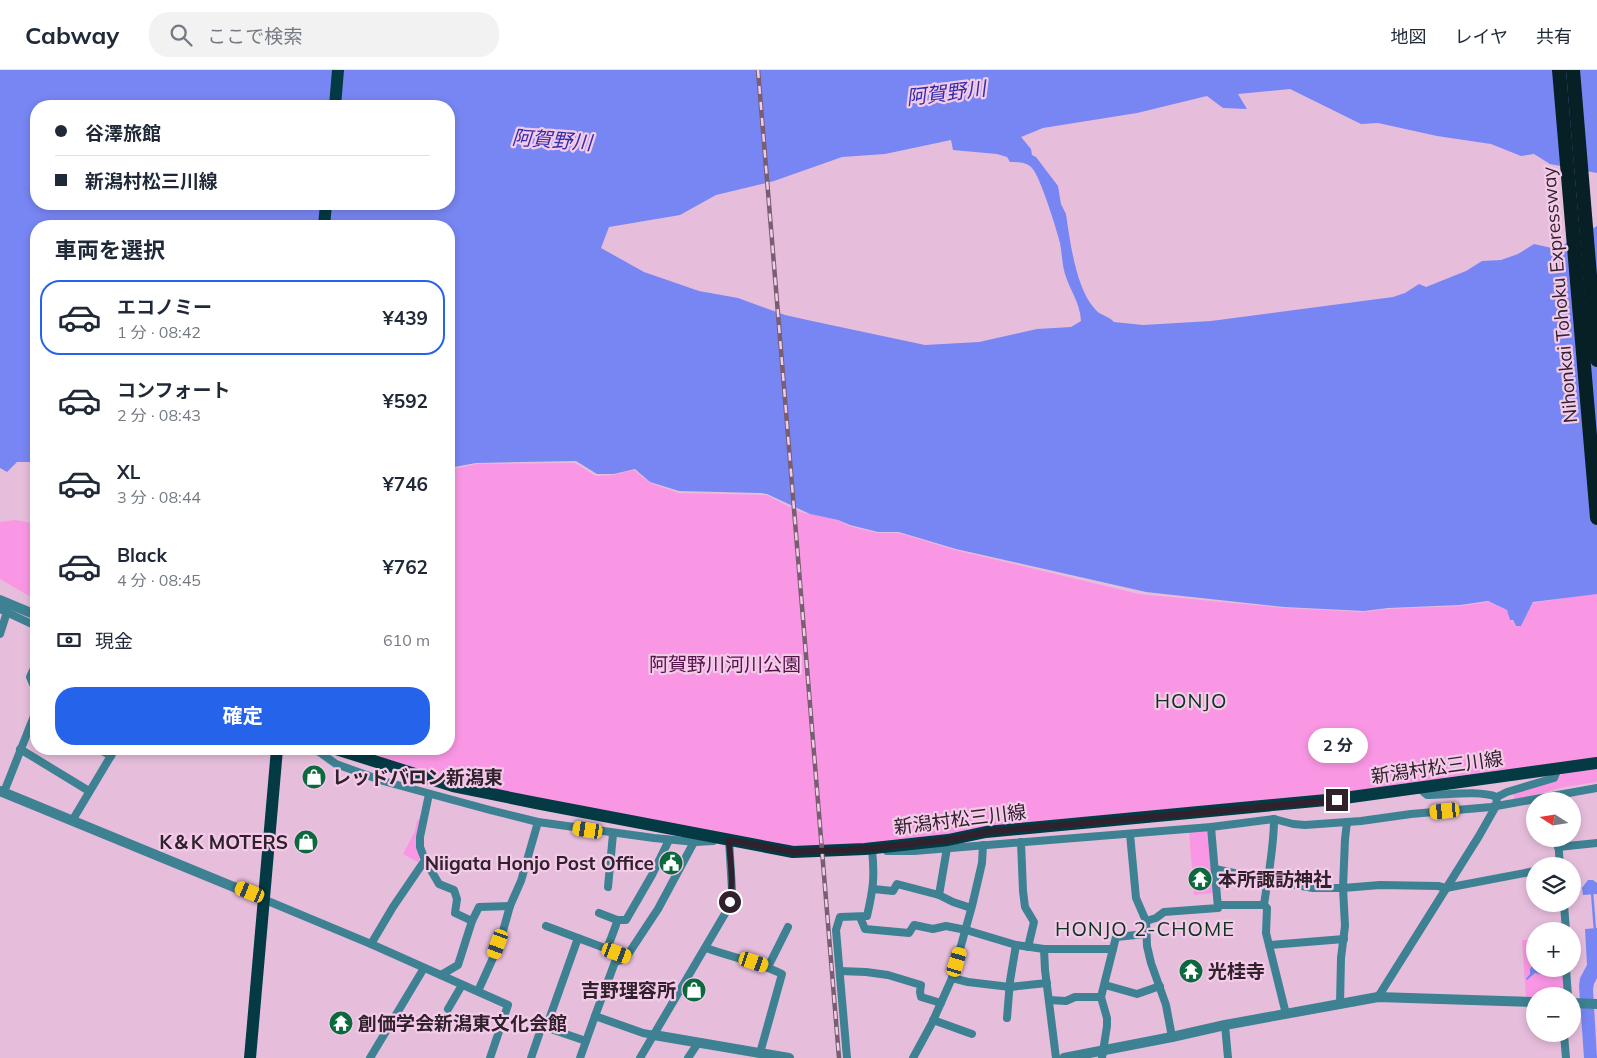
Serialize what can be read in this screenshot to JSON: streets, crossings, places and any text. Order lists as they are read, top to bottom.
{
  "streets": {
    "highway": ["Nihonkai Tohoku Expressway"],
    "main road": ["新潟村松三川線"]
  },
  "districts": ["HONJO", "HONJO 2-CHOME"],
  "water": ["阿賀野川"],
  "parks": ["阿賀野川河川公園"],
  "places": {
    "shop": ["レッドバロン新潟東", "K＆K MOTERS", "吉野理容所"],
    "public building": ["Niigata Honjo Post Office"],
    "temple": ["本所諏訪神社", "光桂寺", "創価学会新潟東文化会館"]
  },
  "north": "left",
  "page": {
    "header": "Cabway",
    "search": "ここで検索",
    "nav": ["地図", "レイヤ", "共有"],
    "banner": ["谷澤旅館", "新潟村松三川線"],
    "heading": "車両を選択",
    "list": [
      {
        "name": "エコノミー",
        "note": "1 分 · 08:42",
        "value": "¥439"
      },
      {
        "name": "コンフォート",
        "note": "2 分 · 08:43",
        "value": "¥592"
      },
      {
        "name": "XL",
        "note": "3 分 · 08:44",
        "value": "¥746"
      },
      {
        "name": "Black",
        "note": "4 分 · 08:45",
        "value": "¥762"
      }
    ],
    "pay": ["現金", "610 m"],
    "buttons": "確定",
    "bubble": "2 分",
    "map_buttons": ["+", "−"]
  }
}
